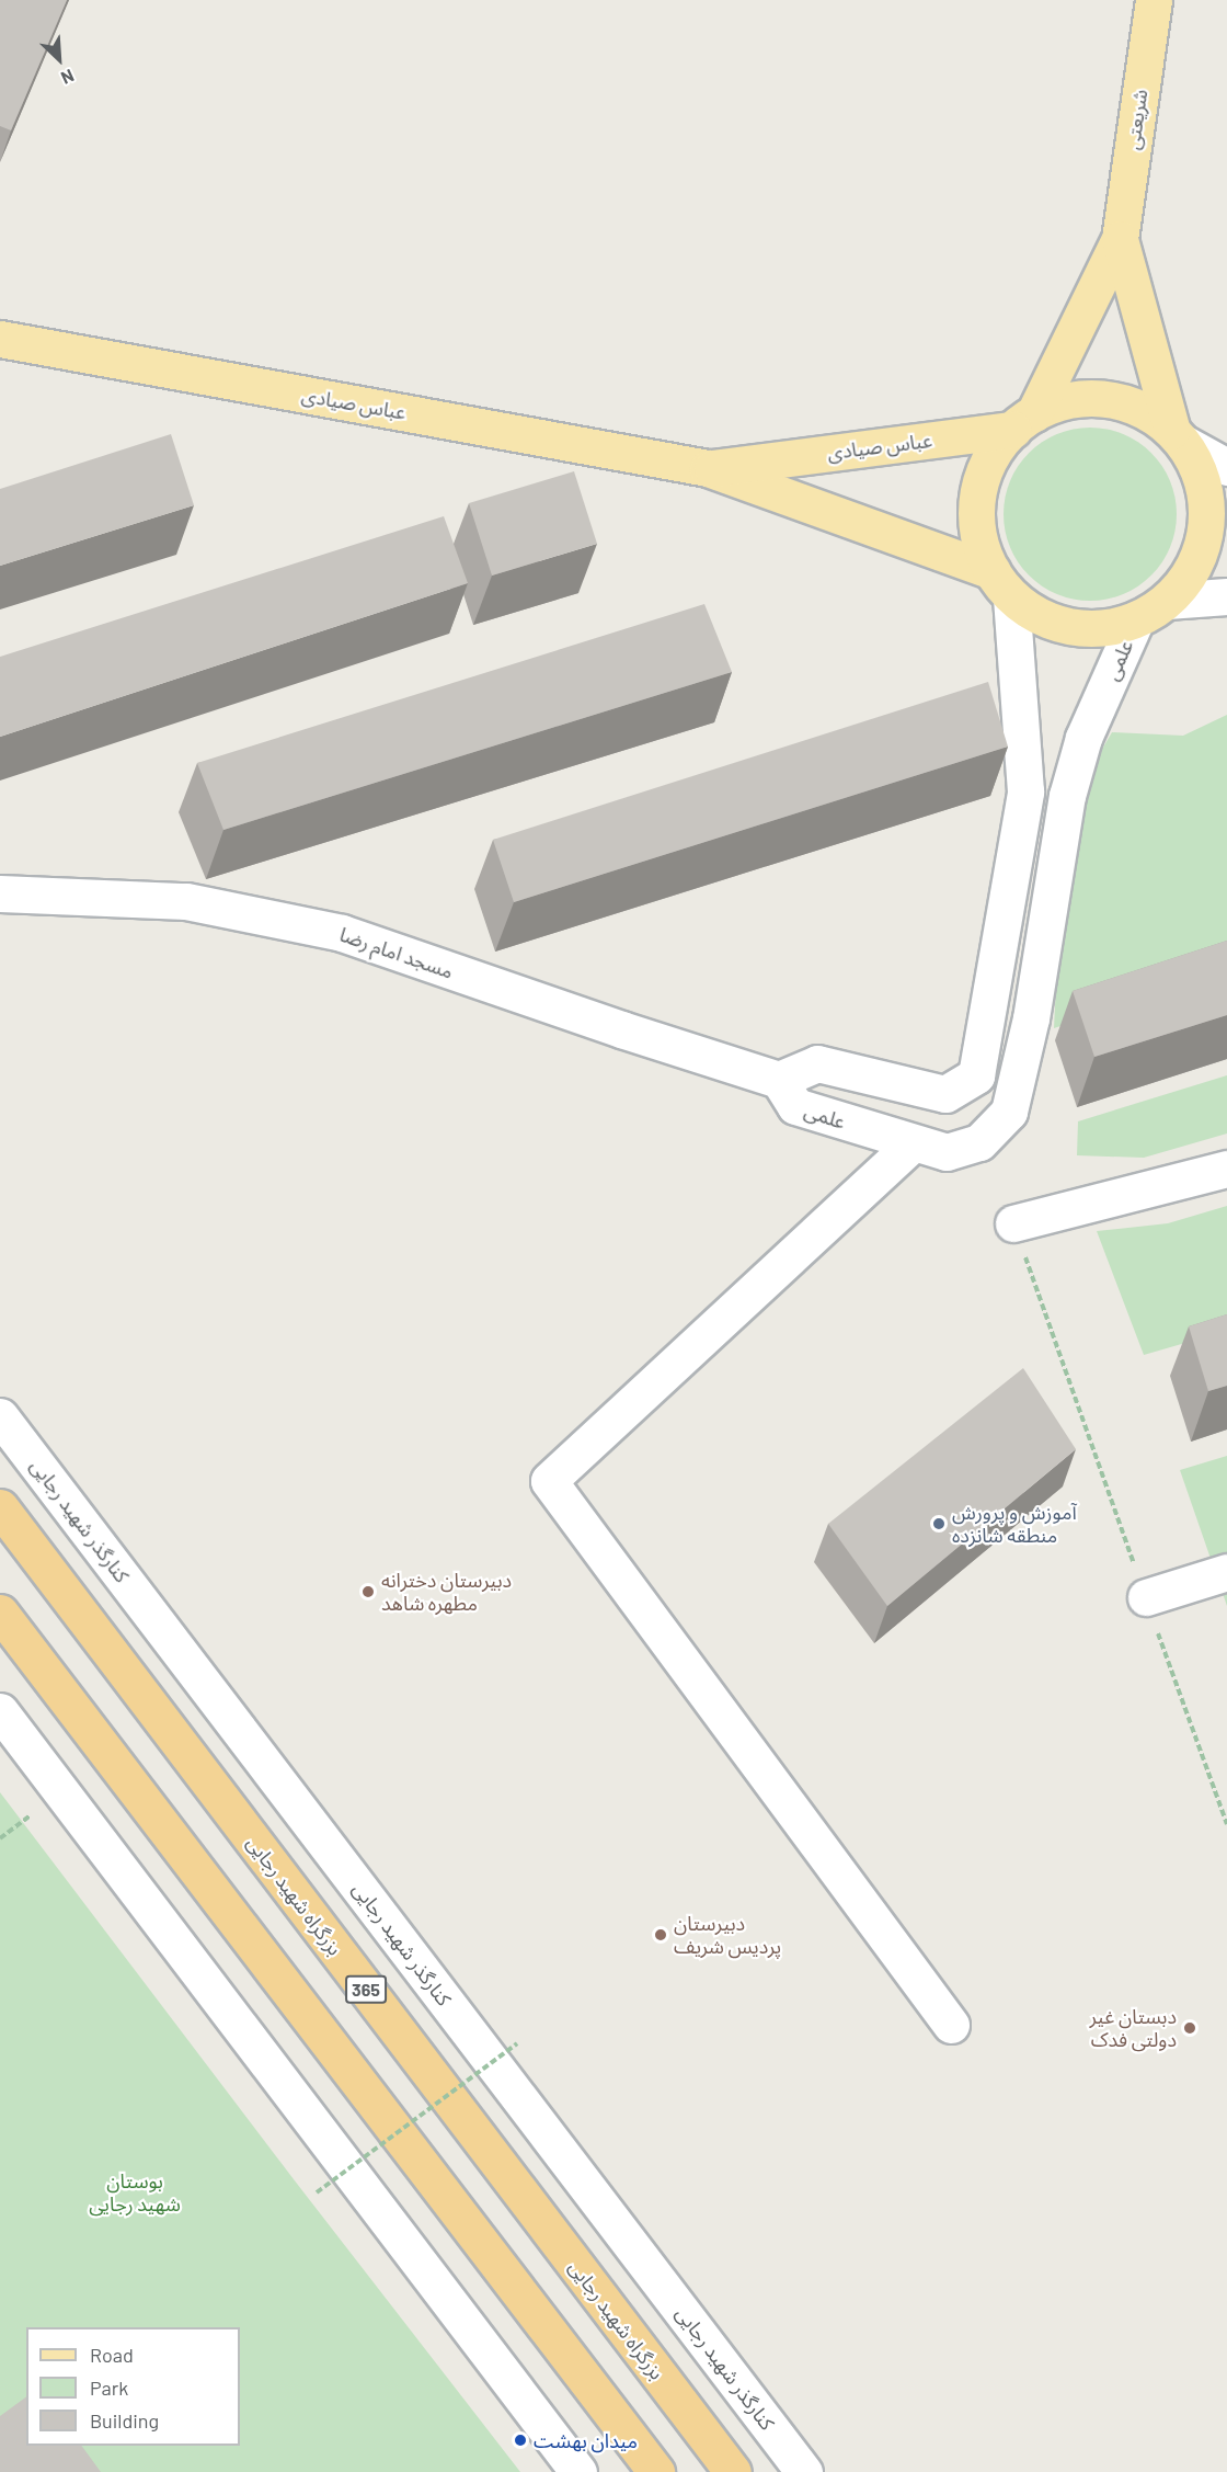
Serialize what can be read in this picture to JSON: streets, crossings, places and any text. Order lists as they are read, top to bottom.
{
  "streets": {
    "highway": ["بزرگراه شهید رجایی", "365"],
    "main road": ["شریعتی", "عباس صیادی"],
    "street": ["علمی", "مسجد امام رضا", "کنارگذر شهید رجایی"]
  },
  "crossings": [
    ["شریعتی", "عباس صیادی"],
    ["شریعتی", "علمی"],
    ["عباس صیادی", "علمی"],
    ["علمی", "مسجد امام رضا"]
  ],
  "parks": ["بوستان شهید رجایی"],
  "places": [
    "آموزش و پرورش منطقه شانزده",
    "دبیرستان دخترانه مطهره شاهد",
    "دبیرستان پردیس شریف",
    "دبستان غیر دولتی فدک",
    "میدان بهشت"
  ],
  "legend": ["Road", "Park", "Building"],
  "north": "bottom right"
}
